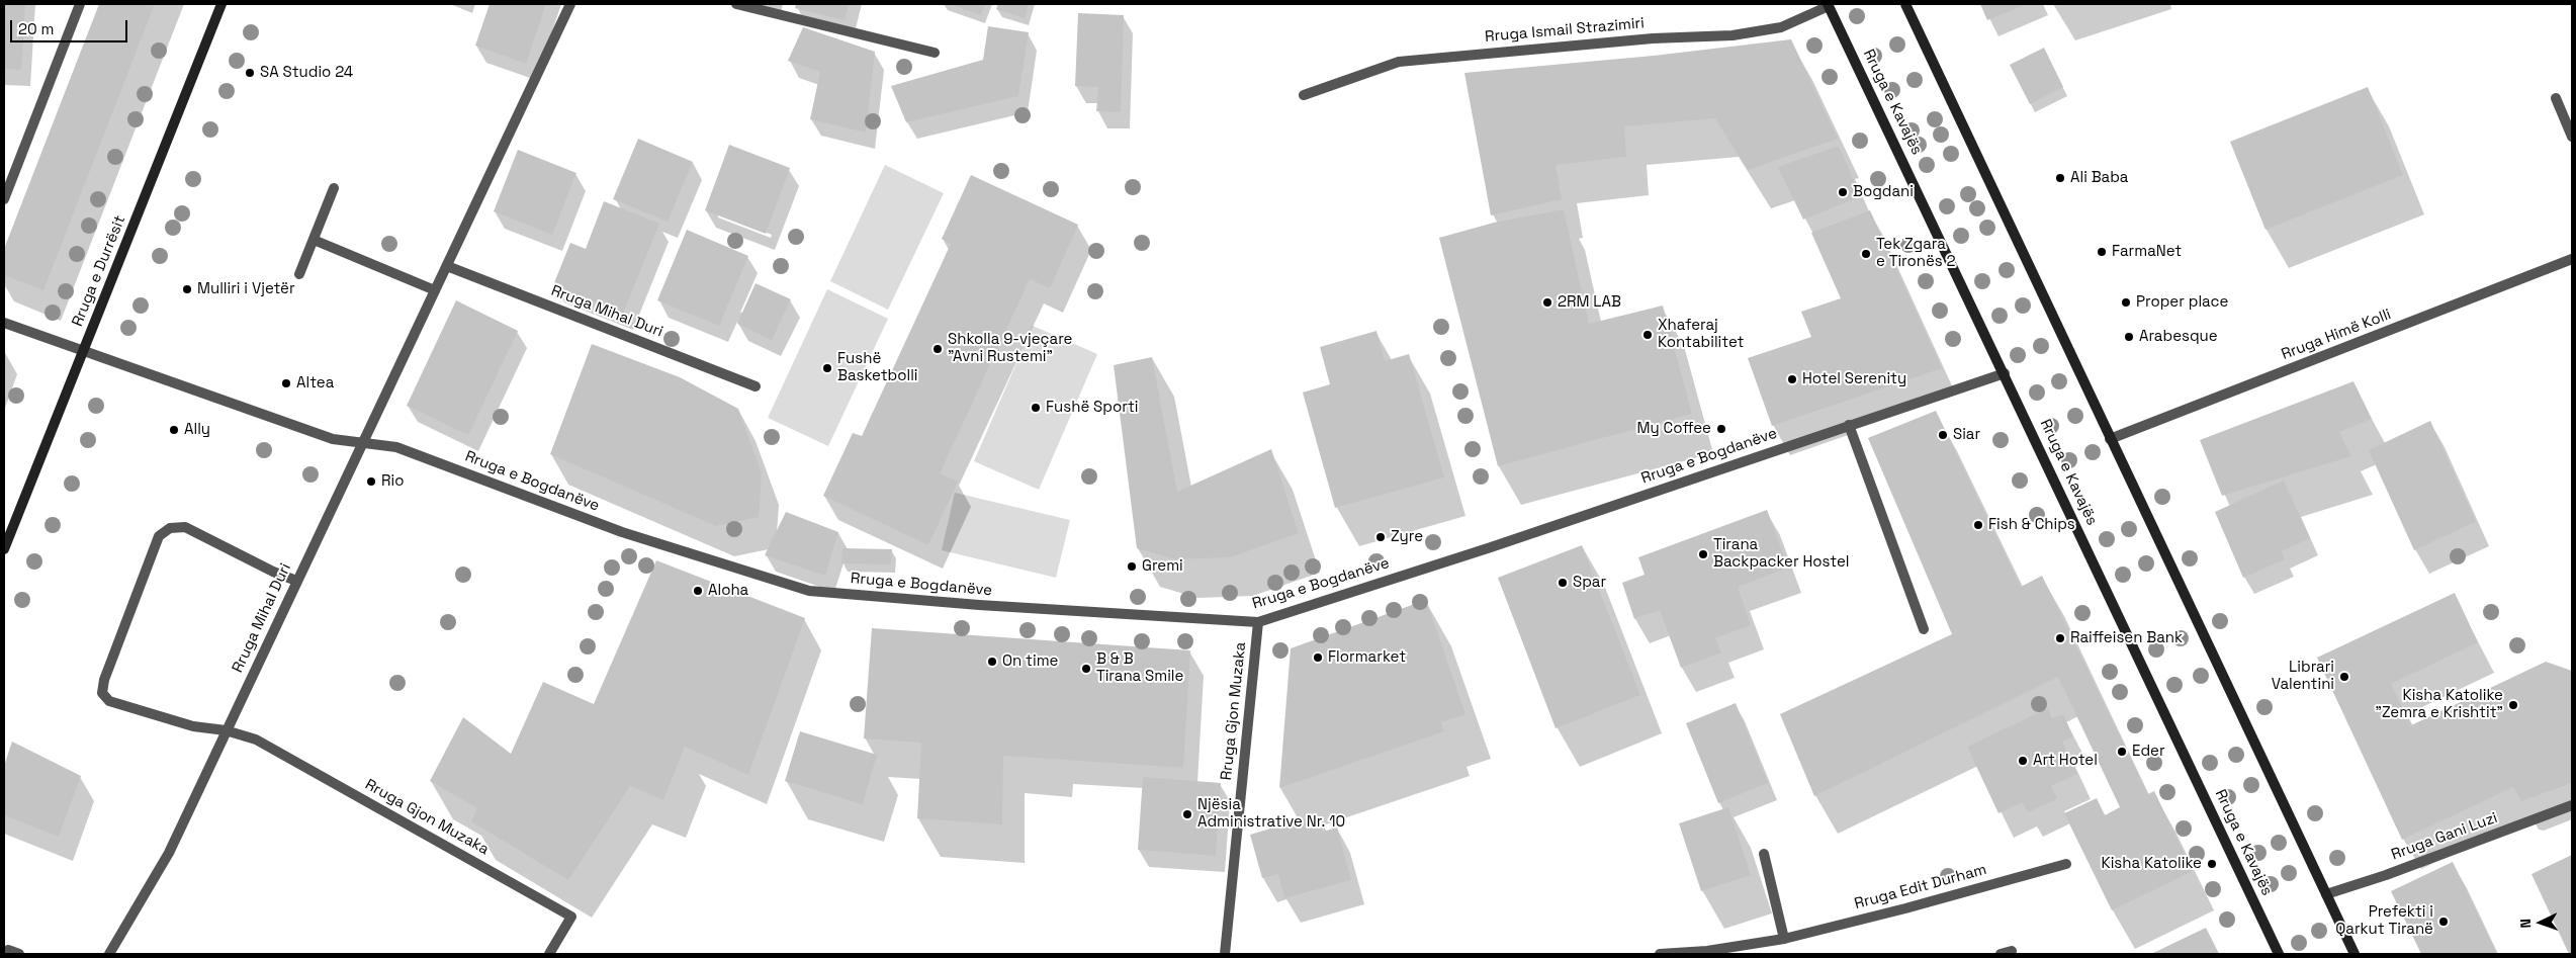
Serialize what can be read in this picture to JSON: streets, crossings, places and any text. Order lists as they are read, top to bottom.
{
  "streets": {
    "main road": ["Rruga e Kavajës", "Rruga e Durrësit"],
    "street": [
      "Rruga Ismail Strazimiri",
      "Rruga Mihal Duri",
      "Rruga Himë Kolli",
      "Rruga e Bogdanëve",
      "Rruga Gjon Muzaka",
      "Rruga Gani Luzi",
      "Rruga Edit Durham"
    ]
  },
  "crossings": [
    ["Rruga Ismail Strazimiri", "Rruga e Kavajës"],
    ["Rruga e Kavajës", "Rruga e Bogdanëve"],
    ["Rruga e Durrësit", "Rruga e Bogdanëve"],
    ["Rruga Mihal Duri", "Rruga e Bogdanëve"],
    ["Rruga Mihal Duri", "Rruga Gjon Muzaka"],
    ["Rruga e Bogdanëve", "Rruga Gjon Muzaka"]
  ],
  "places": [
    "SA Studio 24",
    "Ali Baba",
    "Bogdani",
    "FarmaNet",
    "Tek Zgara e Tironës 2",
    "Mulliri i Vjetër",
    "2RM LAB",
    "Proper place",
    "Xhaferaj Kontabilitet",
    "Arabesque",
    "Shkolla 9-vjeçare \"Avni Rustemi\"",
    "Fushë Basketbolli",
    "Hotel Serenity",
    "Altea",
    "Fushë Sporti",
    "My Coffee",
    "Ally",
    "Siar",
    "Rio",
    "Fish & Chips",
    "Zyre",
    "Tirana Backpacker Hostel",
    "Gremi",
    "Spar",
    "Aloha",
    "Raiffeisen Bank",
    "Flormarket",
    "On time",
    "B & B Tirana Smile",
    "Librari Valentini",
    "Kisha Katolike \"Zemra e Krishtit\"",
    "Eder",
    "Art Hotel",
    "Njësia Administrative Nr. 10",
    "Kisha Katolike",
    "Prefekti i Qarkut Tiranë"
  ],
  "scale_bar": "20 m",
  "north": "left"
}
